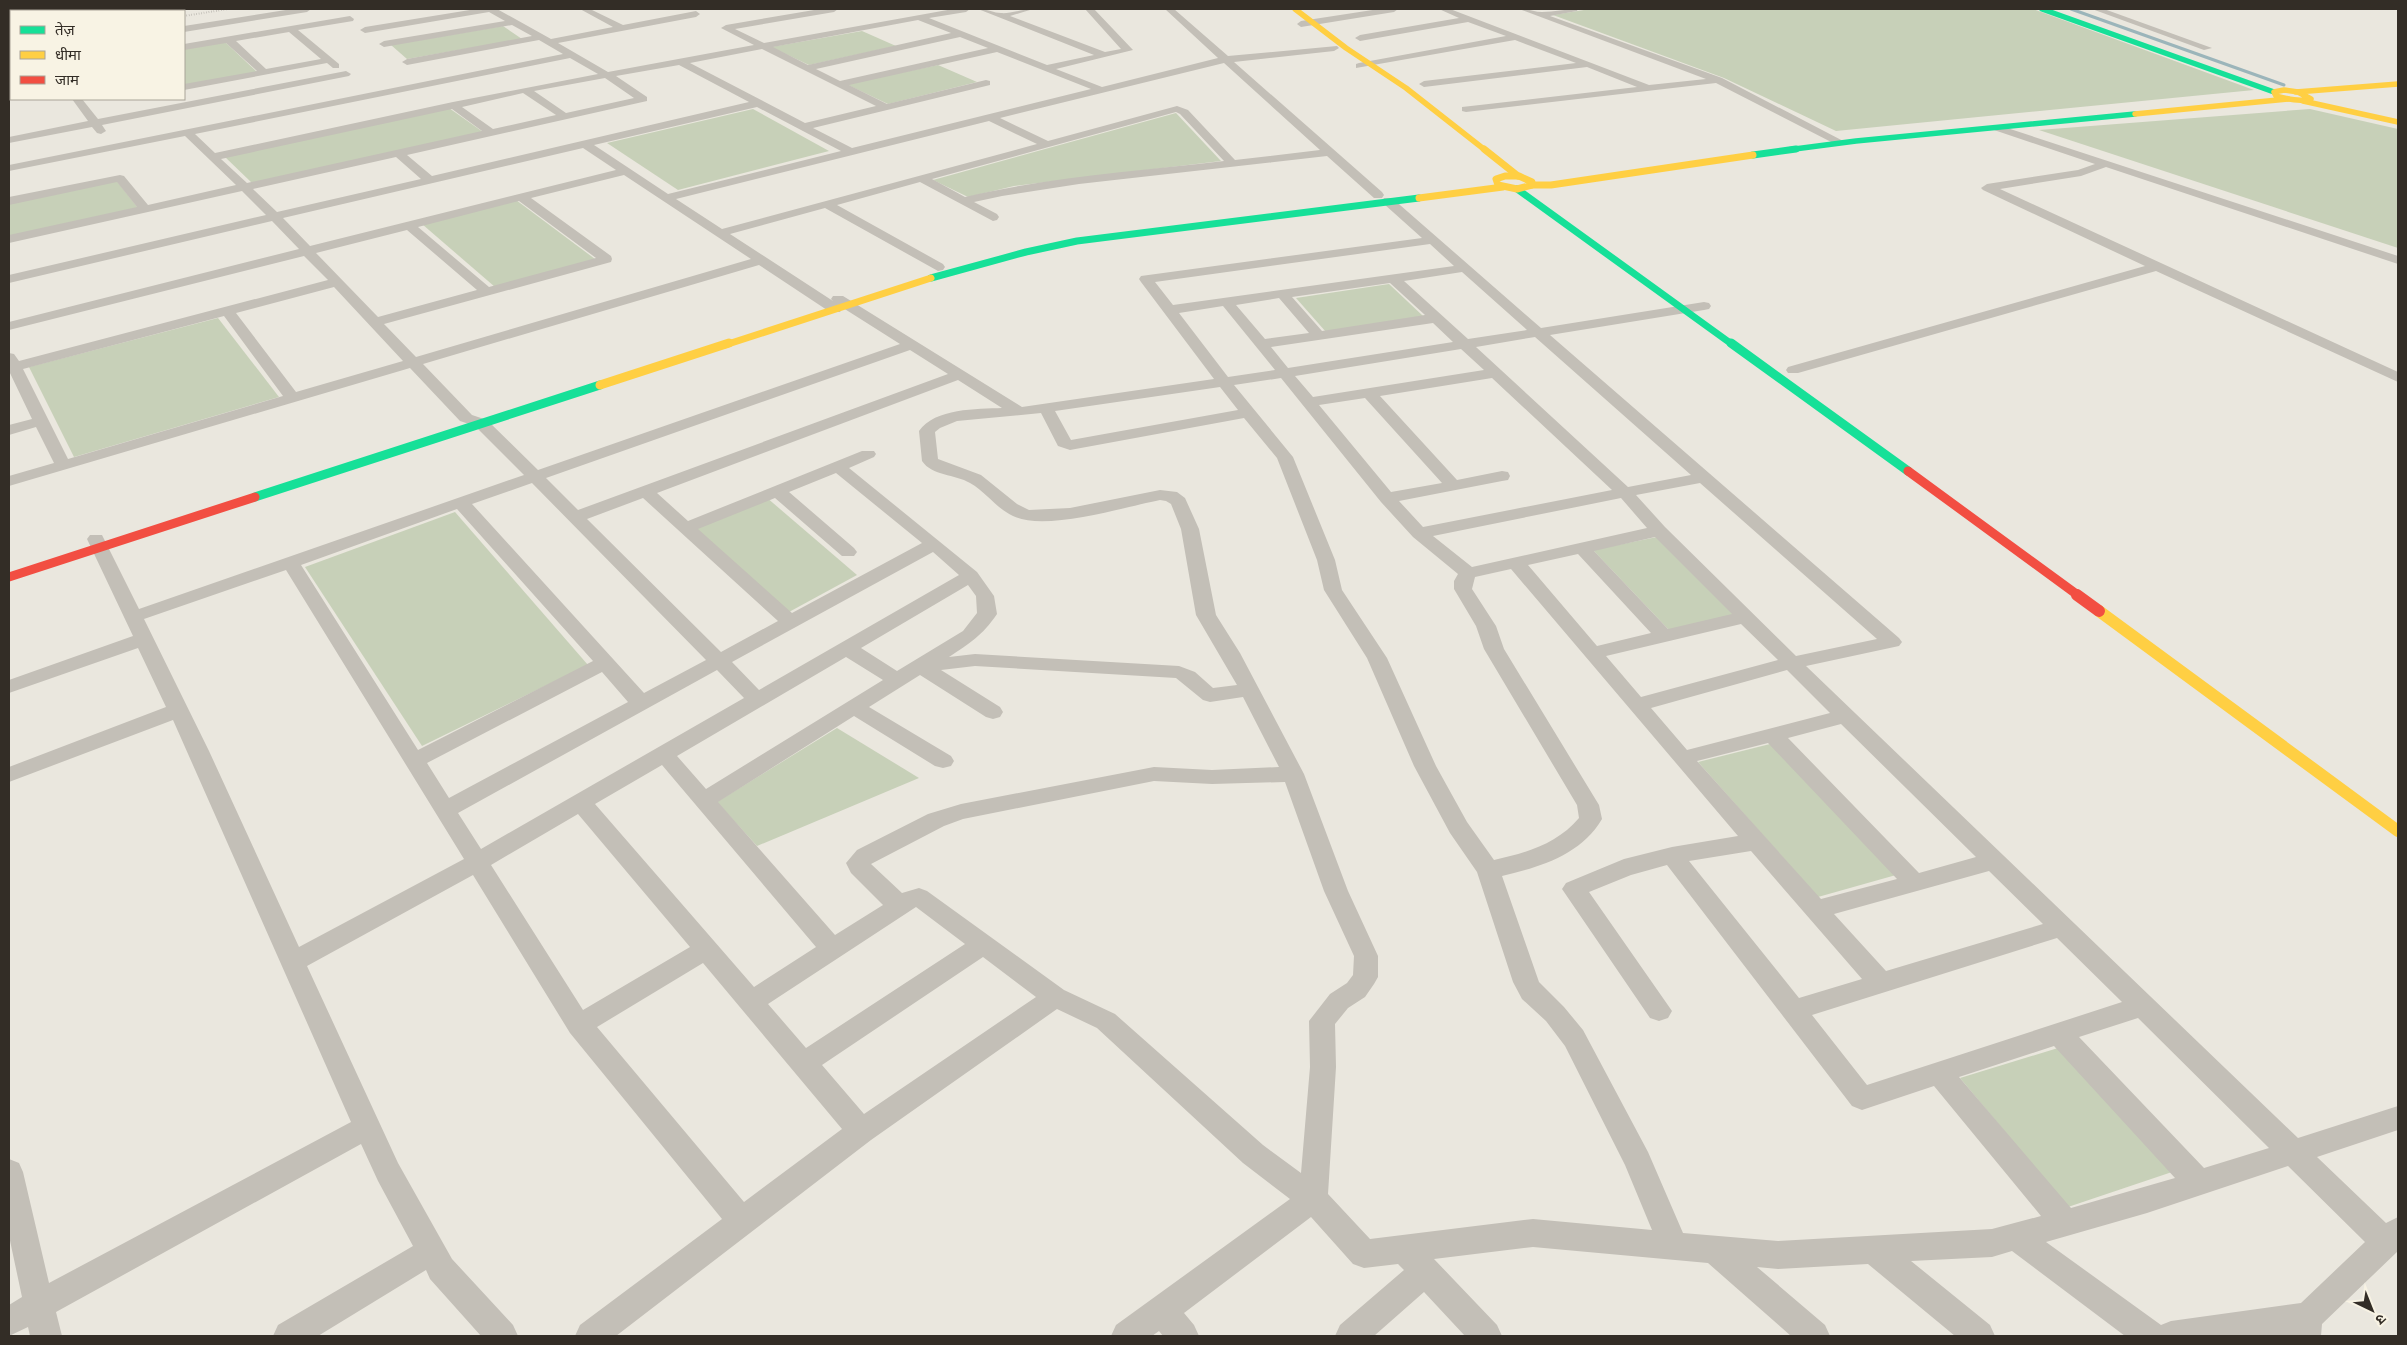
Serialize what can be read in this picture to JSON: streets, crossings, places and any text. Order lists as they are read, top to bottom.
{
  "legend": ["तेज़", "धीमा", "जाम"],
  "north": "bottom right"
}
